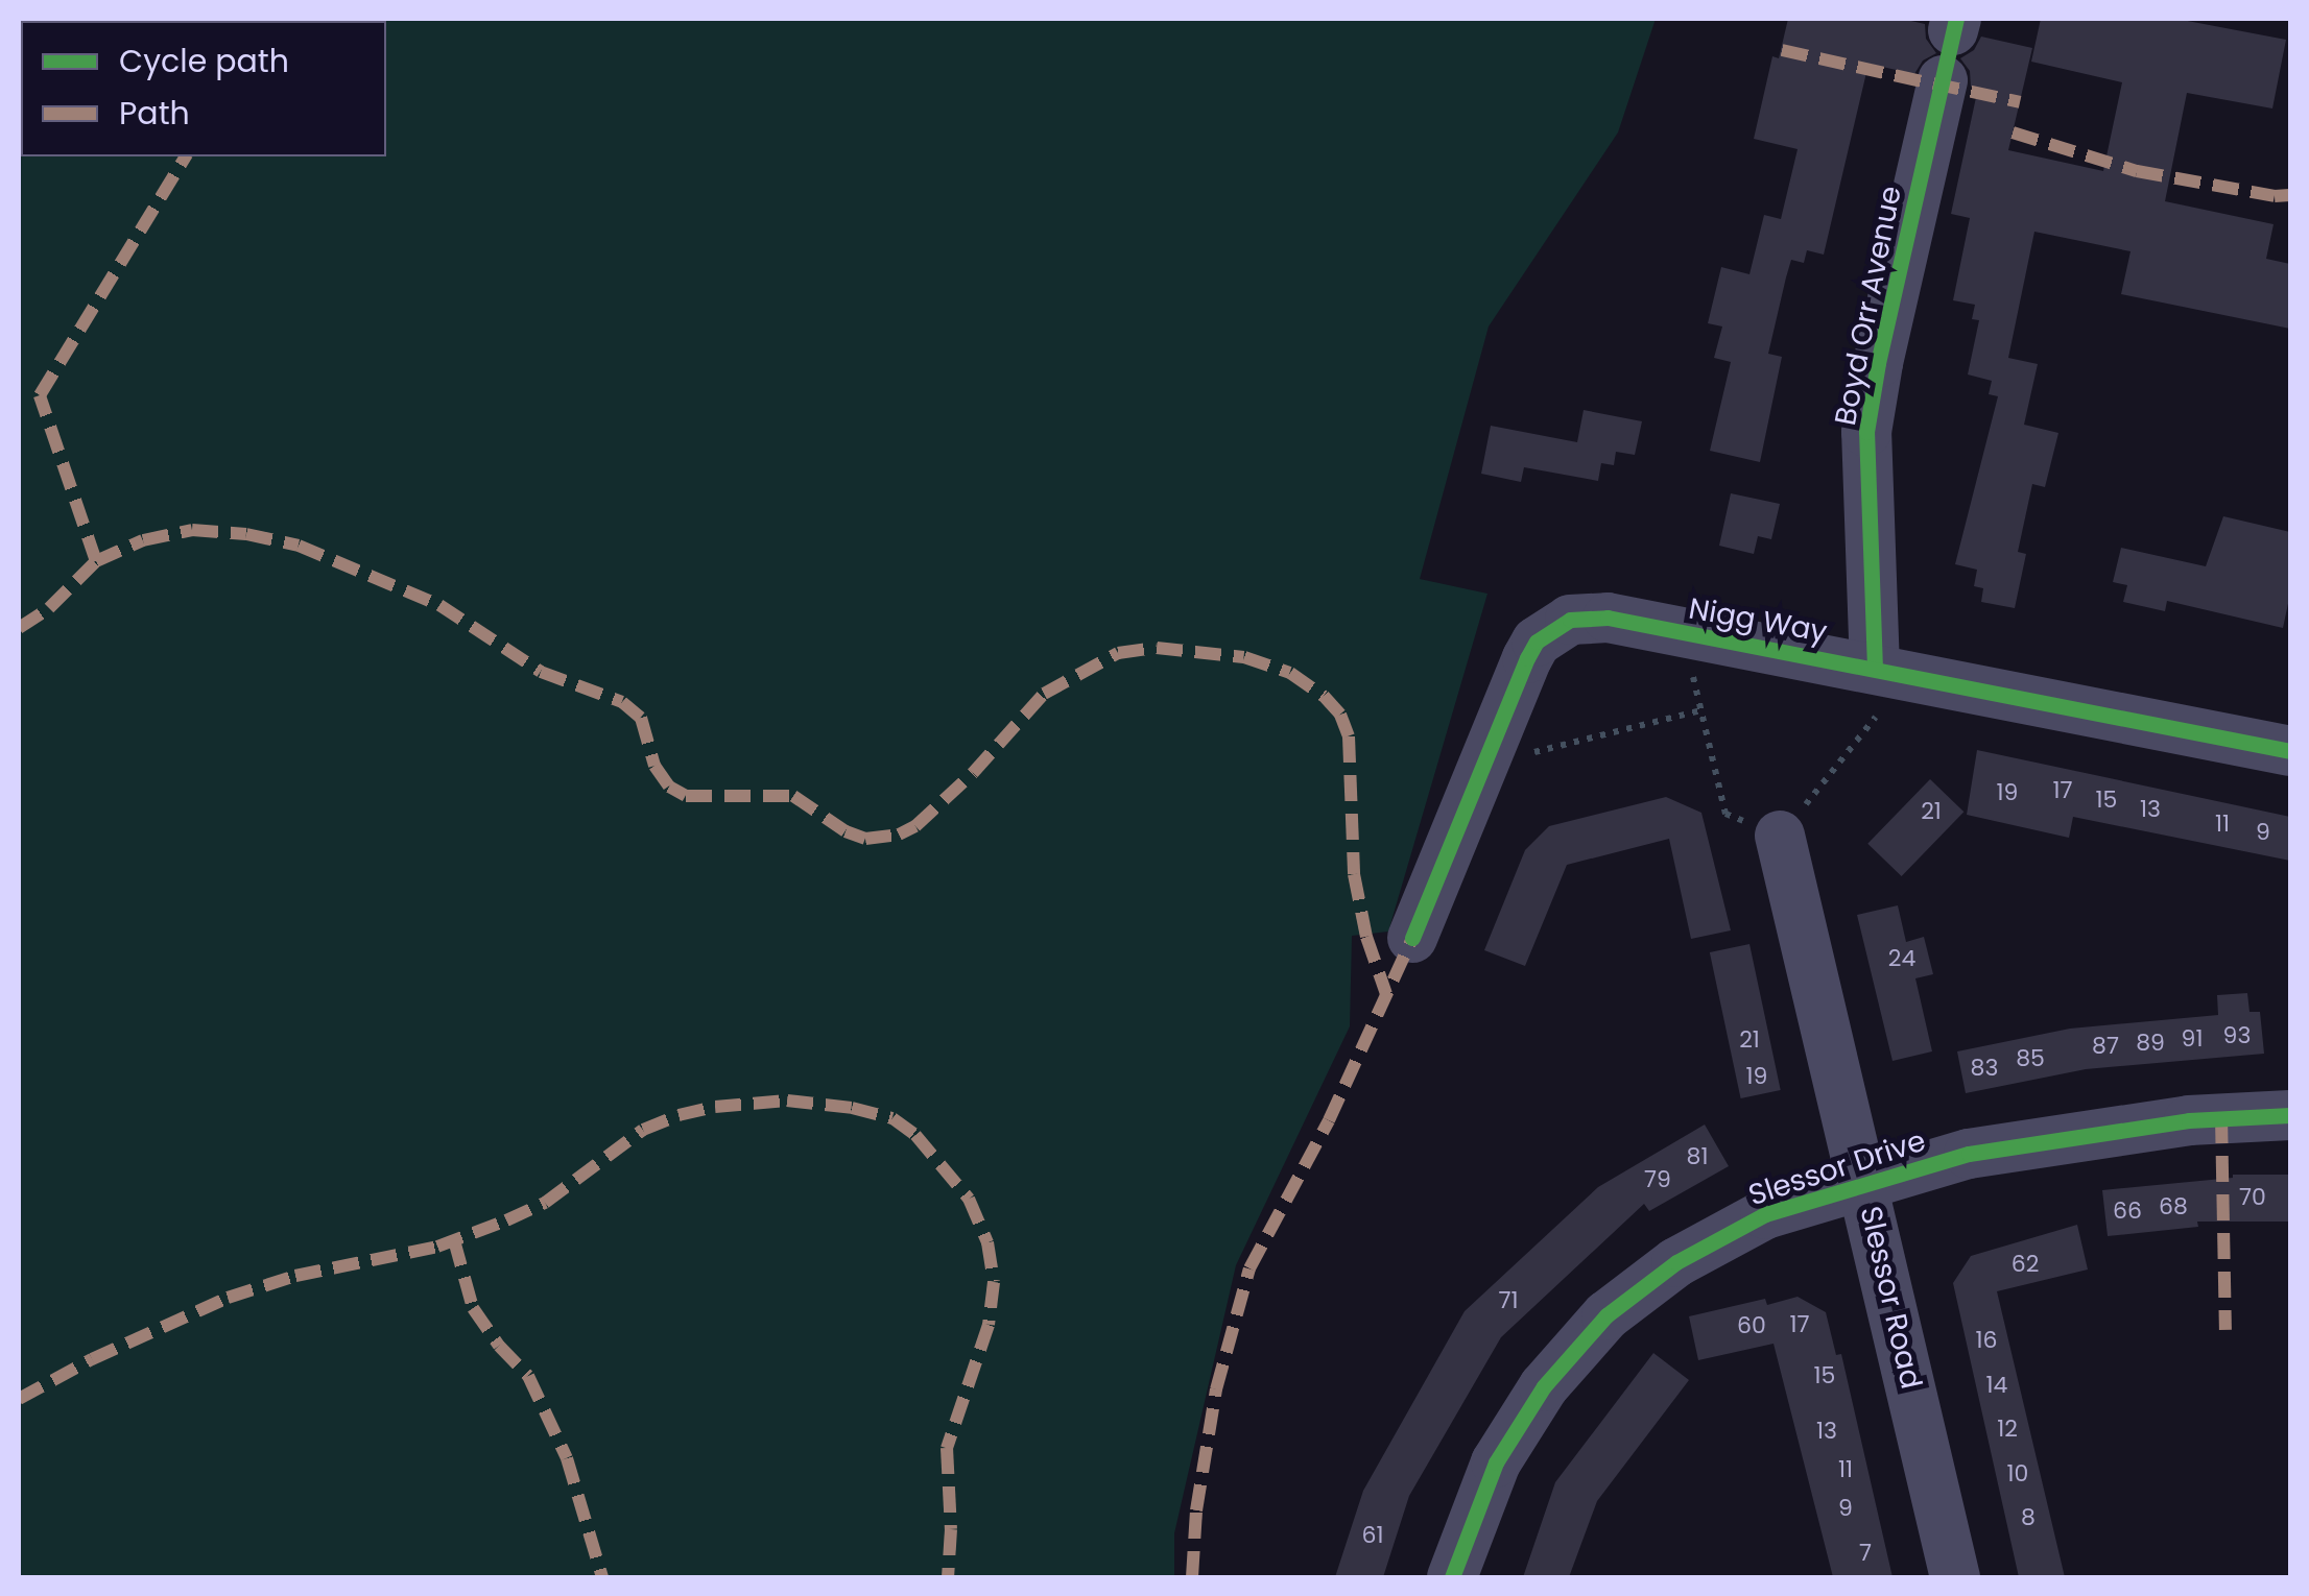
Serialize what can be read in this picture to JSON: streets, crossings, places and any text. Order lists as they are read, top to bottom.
{
  "streets": {
    "street": [
      "Boyd Orr Avenue",
      "Nigg Way",
      "Slessor Drive",
      "Slessor Road"
    ]
  },
  "crossings": [
    ["Boyd Orr Avenue", "Nigg Way"],
    ["Slessor Drive", "Slessor Road"]
  ],
  "house_numbers": [
    "17",
    "19",
    "15",
    "13",
    "21",
    "11",
    "9",
    "24",
    "93",
    "91",
    "21",
    "89",
    "87",
    "85",
    "83",
    "19",
    "81",
    "79",
    "70",
    "68",
    "66",
    "62",
    "71",
    "17",
    "60",
    "16",
    "15",
    "14",
    "12",
    "13",
    "11",
    "10",
    "9",
    "8",
    "61",
    "7"
  ],
  "legend": ["Cycle path", "Path"]
}
